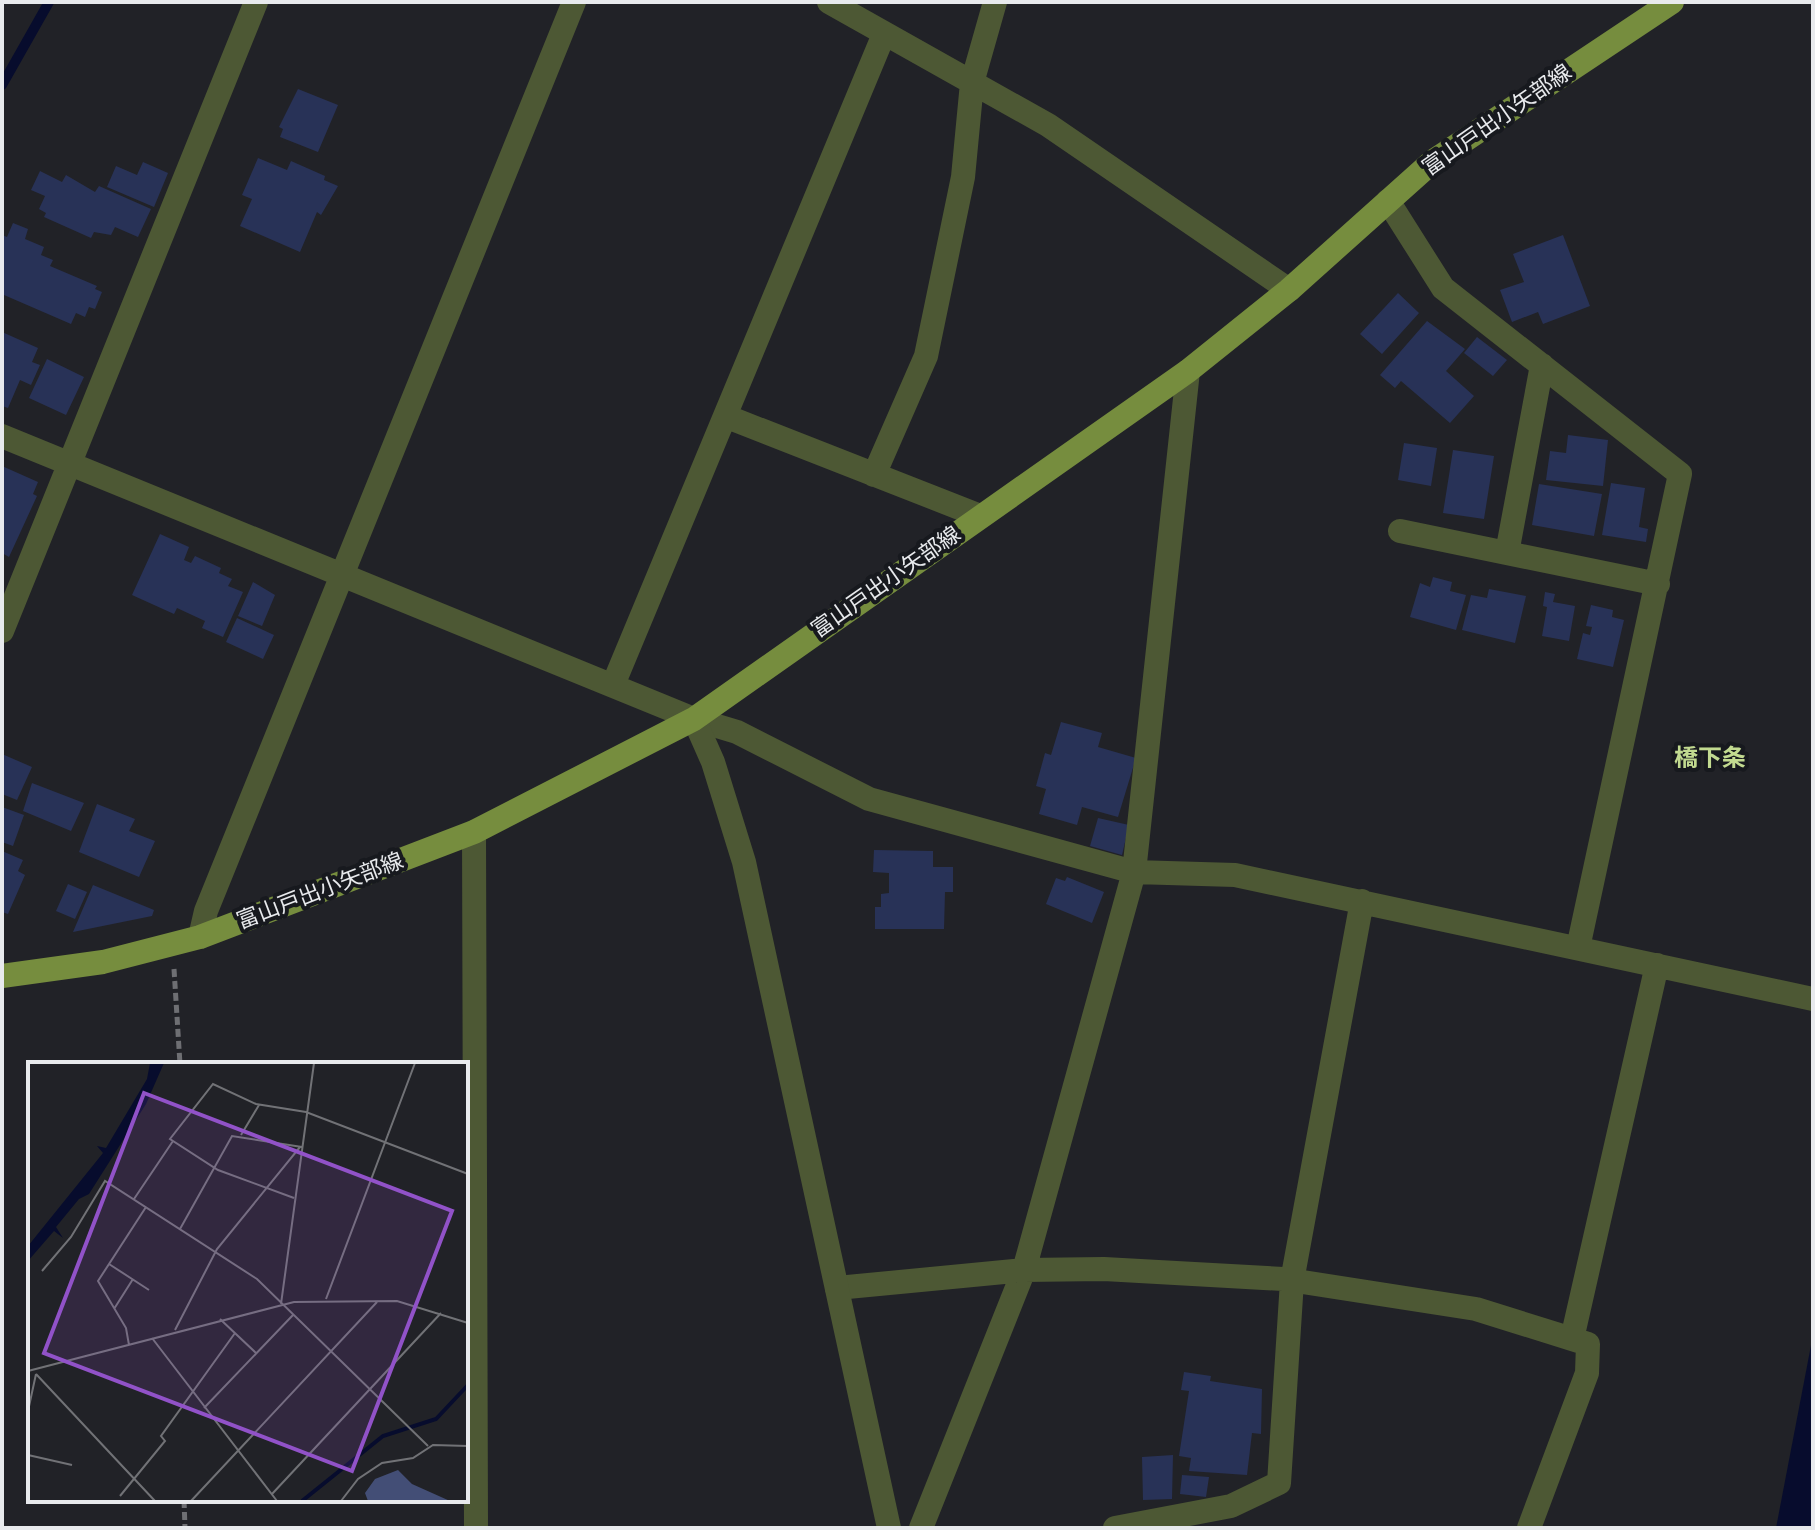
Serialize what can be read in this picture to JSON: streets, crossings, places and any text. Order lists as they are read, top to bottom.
{
  "streets": {
    "main road": ["富山戸出小矢部線"]
  },
  "districts": ["橋下条"]
}
